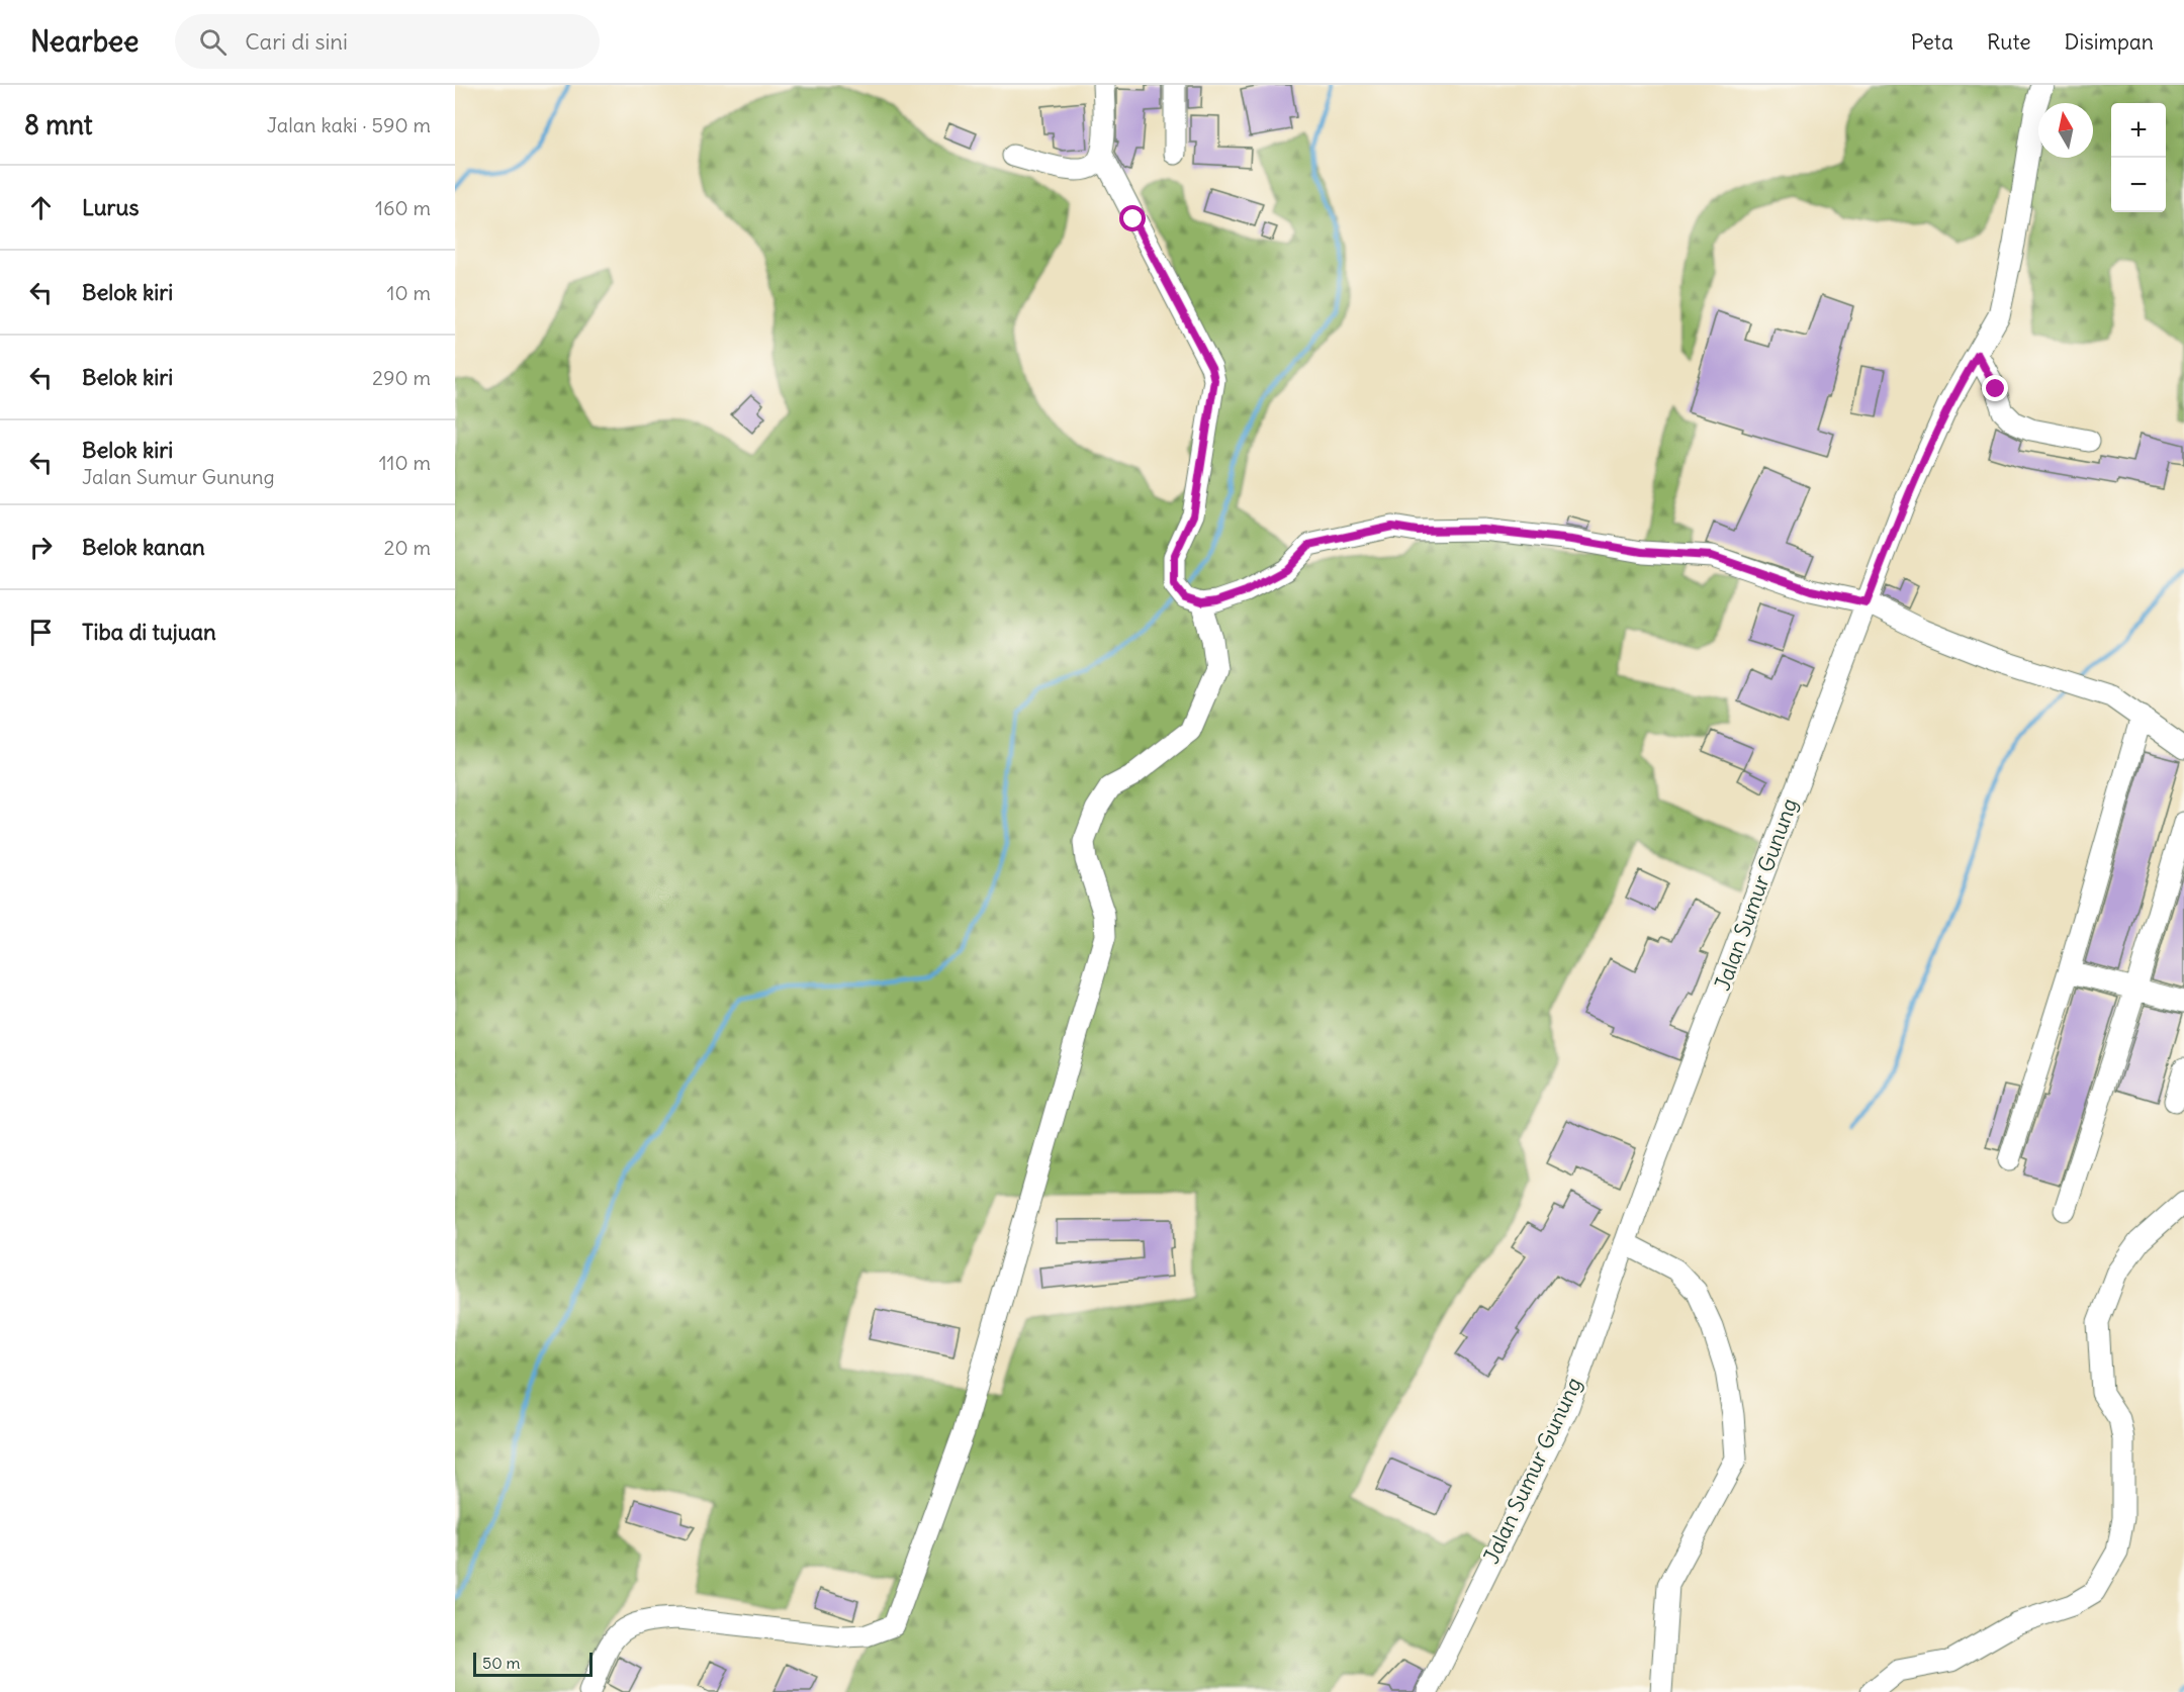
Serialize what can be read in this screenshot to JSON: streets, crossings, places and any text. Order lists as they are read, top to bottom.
{
  "streets": {
    "street": ["Jalan Sumur Gunung"]
  },
  "scale_bar": "50 m",
  "north": "top",
  "page": {
    "header": "Nearbee",
    "search": "Cari di sini",
    "nav": ["Peta", "Rute", "Disimpan"],
    "heading": ["8 mnt", "Jalan kaki · 590 m"],
    "map_buttons": ["+", "−"],
    "list": [
      ["Lurus", "160 m"],
      ["Belok kiri", "10 m"],
      ["Belok kiri", "290 m"],
      ["Belok kiri", "Jalan Sumur Gunung", "110 m"],
      ["Belok kanan", "20 m"],
      "Tiba di tujuan"
    ],
    "scale": "50 m"
  }
}
